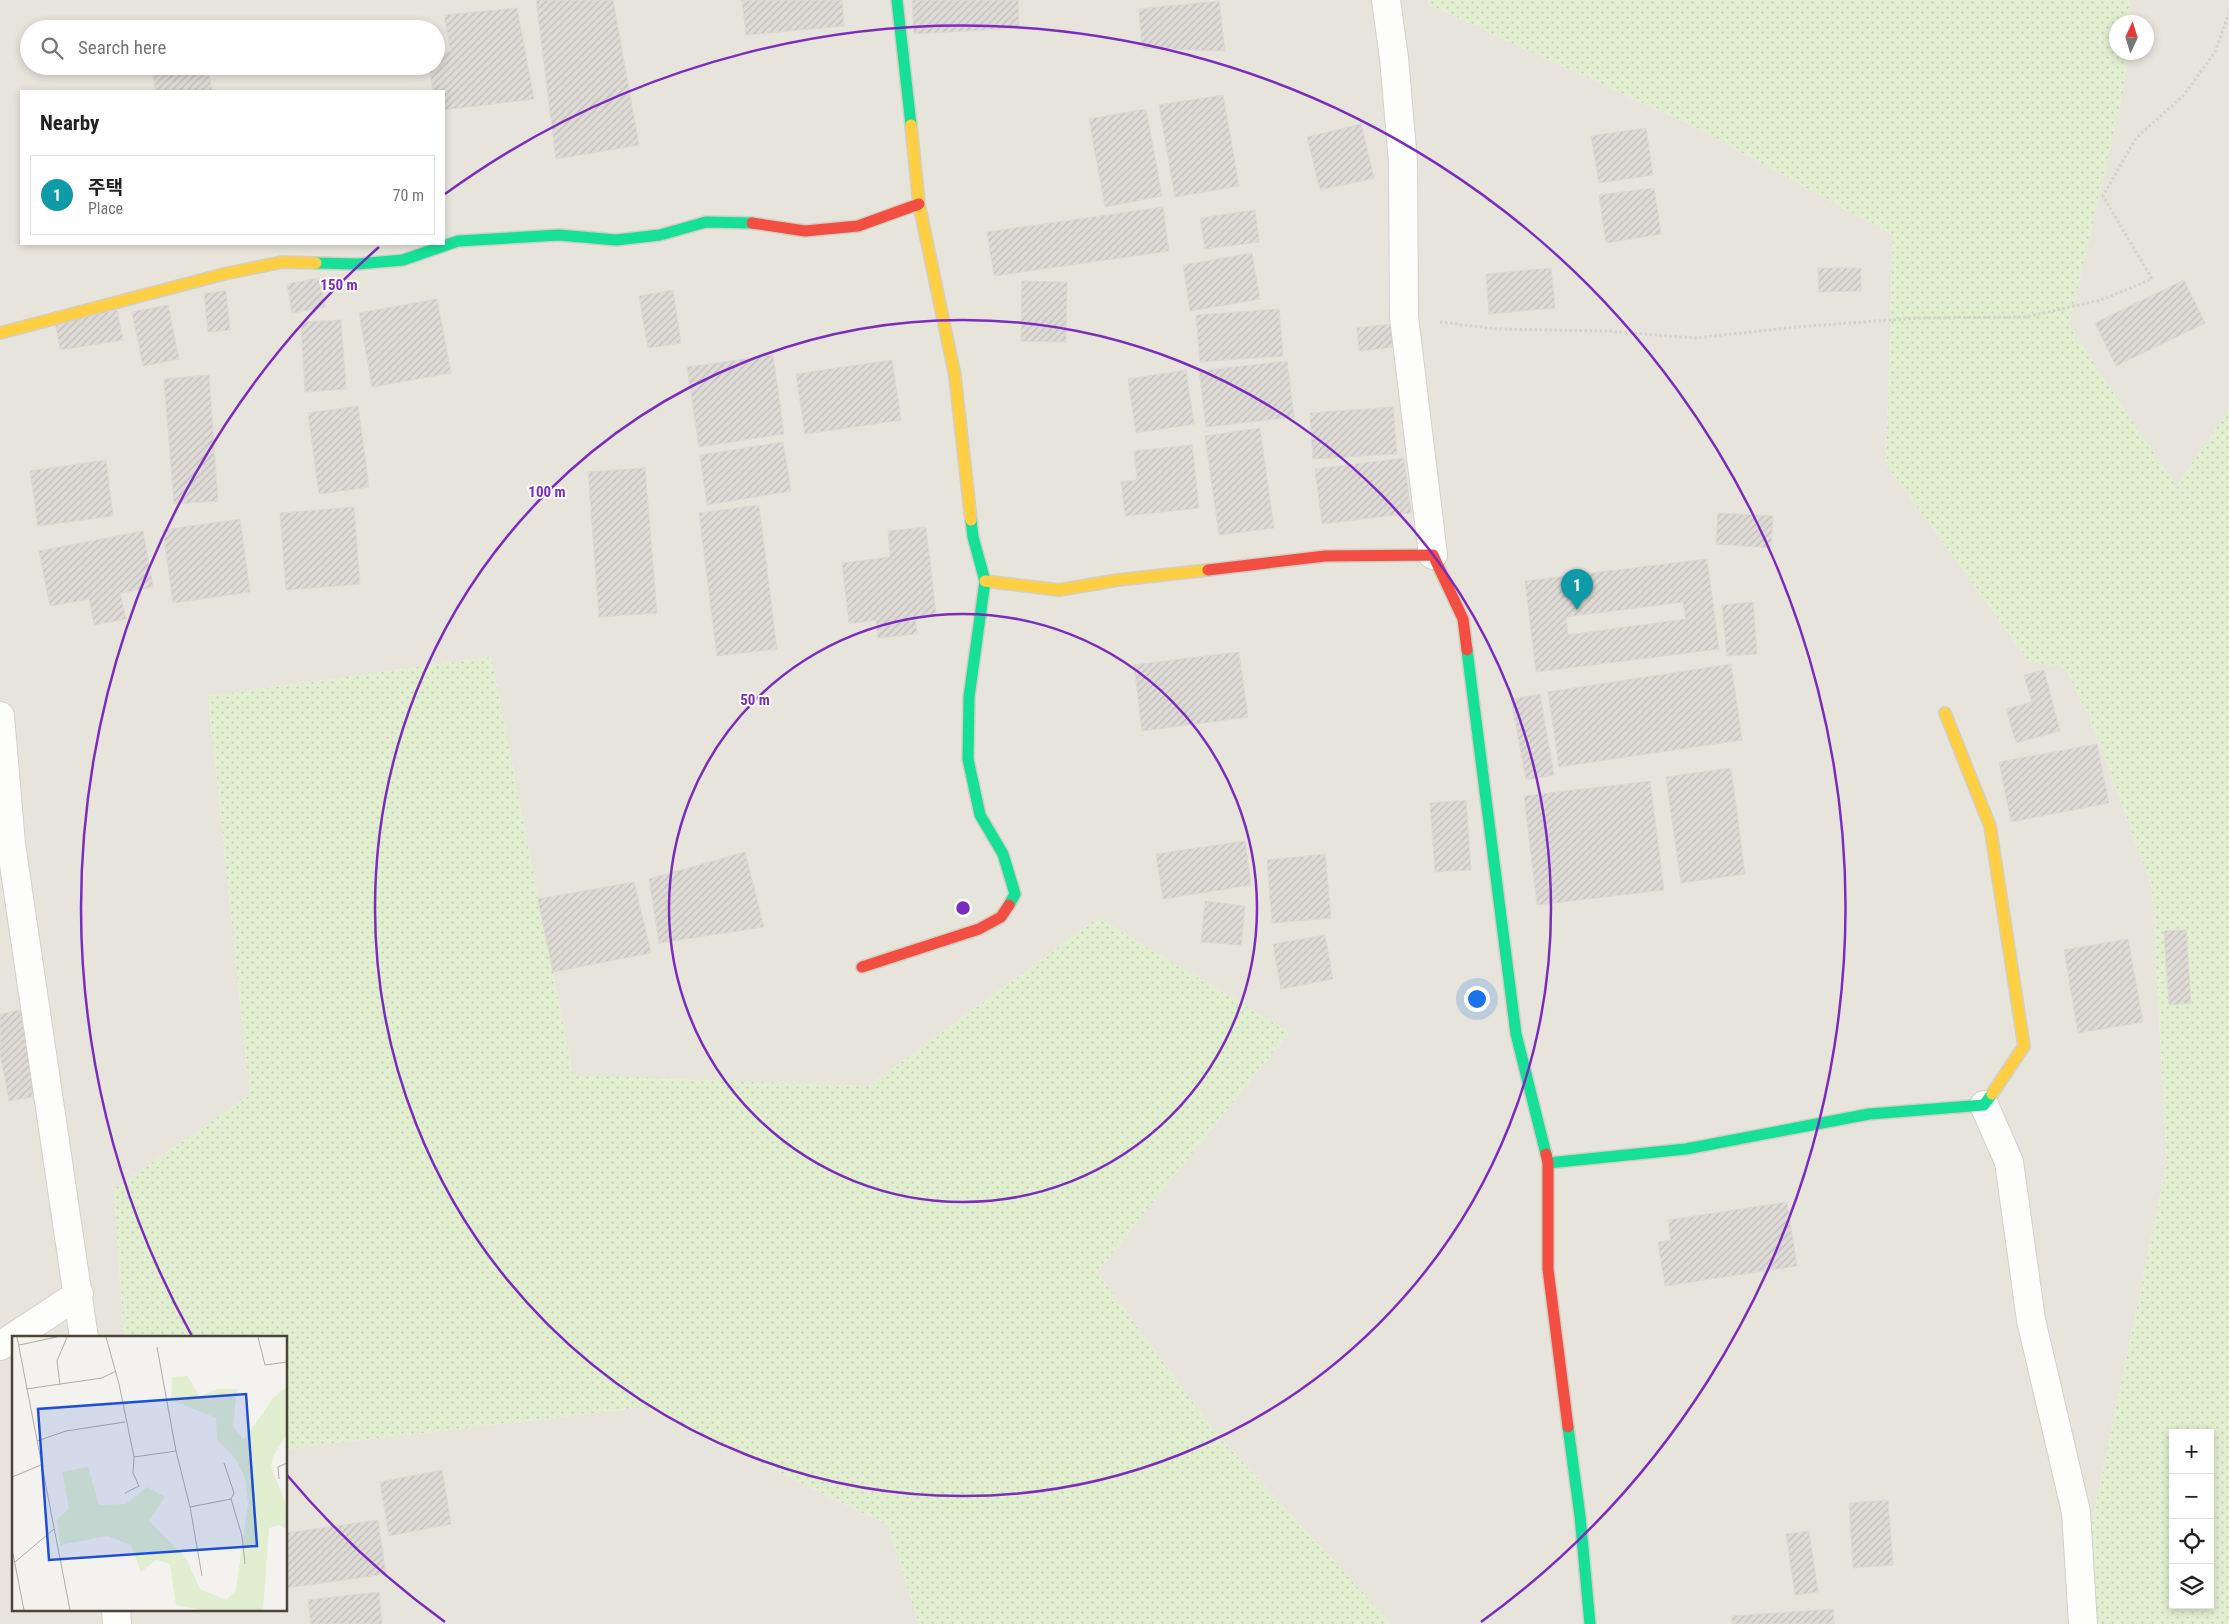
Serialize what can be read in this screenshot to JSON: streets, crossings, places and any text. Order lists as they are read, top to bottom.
{
  "north": "top",
  "page": {
    "search": "Search here",
    "heading": "Nearby",
    "list": [
      {
        "mark": "1",
        "name": "주택",
        "note": "Place",
        "value": "70 m"
      }
    ],
    "pins": "1",
    "map_buttons": ["+", "−"]
  },
  "rings": ["150 m", "100 m", "50 m"]
}
